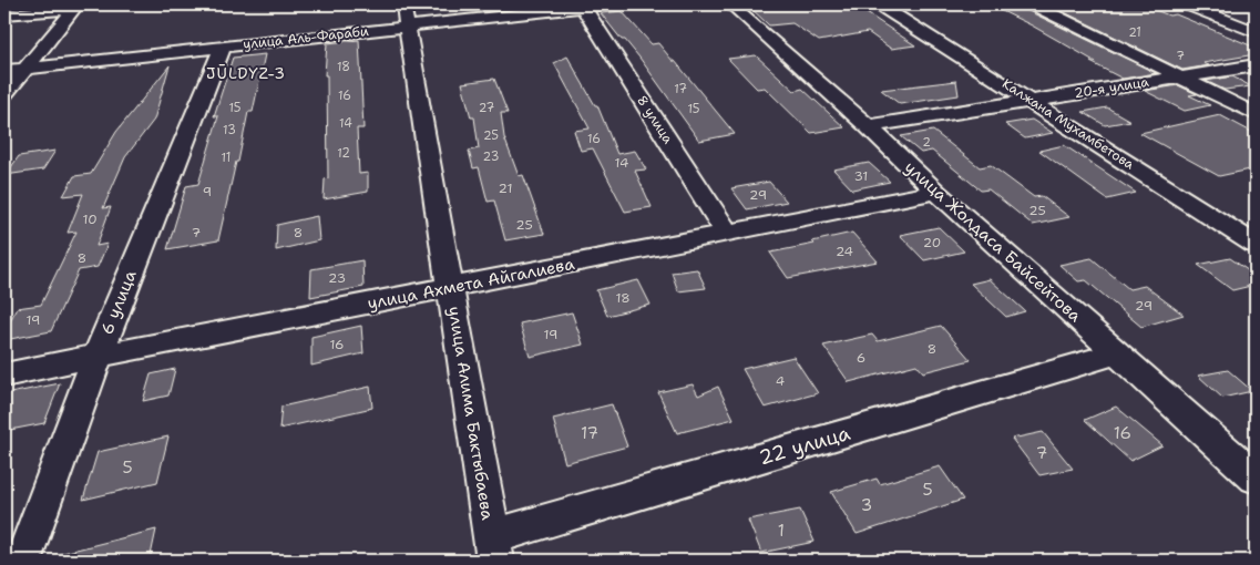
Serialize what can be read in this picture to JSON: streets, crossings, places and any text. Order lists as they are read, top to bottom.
{
  "streets": {
    "street": [
      "улица Аль-Фараби",
      "20-я улица",
      "8 улица",
      "Калжана Мухамбетова",
      "улица Жолдаса Байсейтова",
      "улица Ахмета Айгалиева",
      "6 улица",
      "улица Алима Бактыбаева",
      "22 улица"
    ]
  },
  "crossings": [
    ["улица Аль-Фараби", "8 улица"],
    ["улица Аль-Фараби", "6 улица"],
    ["улица Аль-Фараби", "улица Алима Бактыбаева"],
    ["20-я улица", "Калжана Мухамбетова"],
    ["20-я улица", "улица Жолдаса Байсейтова"],
    ["8 улица", "улица Ахмета Айгалиева"],
    ["улица Жолдаса Байсейтова", "улица Ахмета Айгалиева"],
    ["улица Жолдаса Байсейтова", "22 улица"],
    ["улица Ахмета Айгалиева", "6 улица"],
    ["улица Ахмета Айгалиева", "улица Алима Бактыбаева"],
    ["улица Алима Бактыбаева", "22 улица"]
  ],
  "districts": ["JŪLDYZ-3"],
  "house_numbers": [
    "21",
    "7",
    "18",
    "17",
    "16",
    "15",
    "27",
    "15",
    "14",
    "13",
    "25",
    "16",
    "2",
    "12",
    "23",
    "11",
    "14",
    "31",
    "21",
    "9",
    "29",
    "25",
    "10",
    "25",
    "7",
    "8",
    "20",
    "24",
    "8",
    "23",
    "18",
    "29",
    "19",
    "19",
    "16",
    "8",
    "6",
    "4",
    "17",
    "16",
    "7",
    "5",
    "5",
    "3",
    "1"
  ]
}
